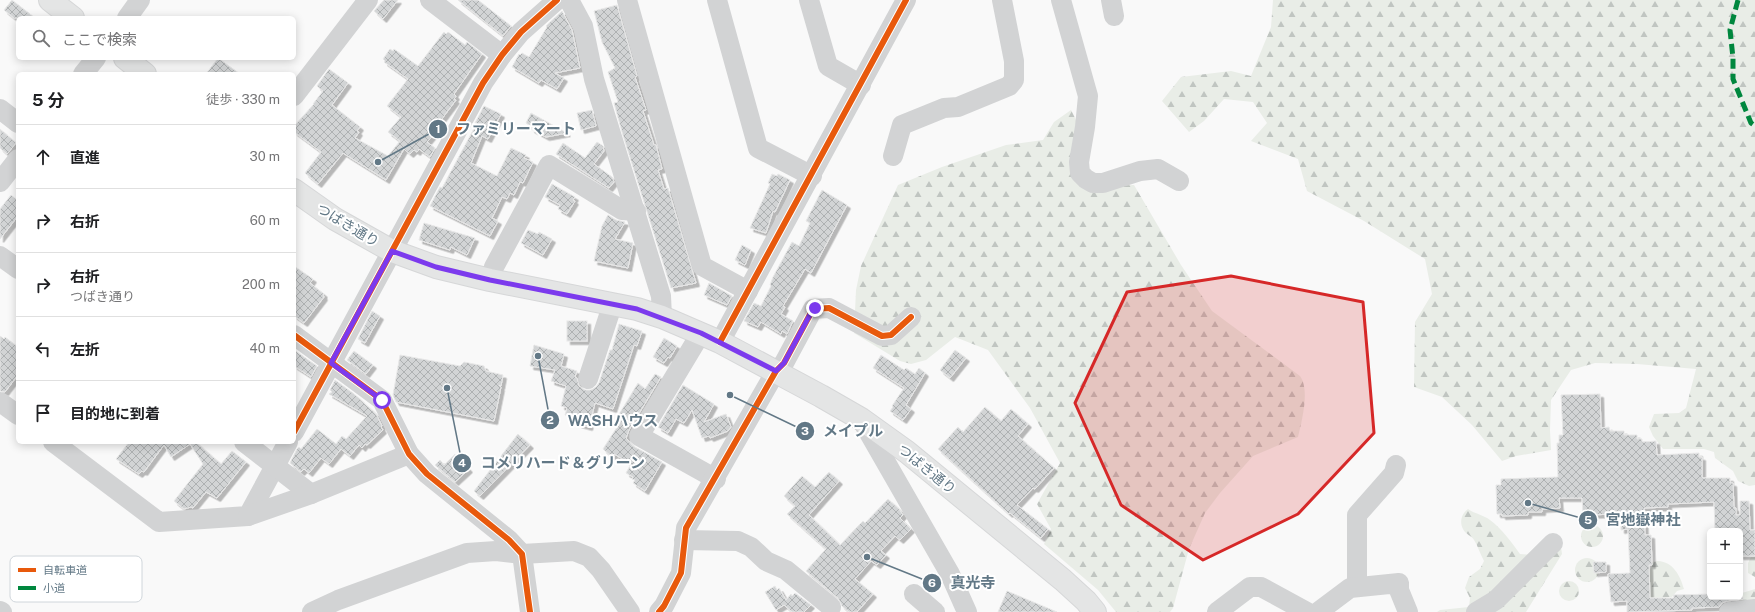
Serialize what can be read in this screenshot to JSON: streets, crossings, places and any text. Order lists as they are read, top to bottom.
{
  "streets": {
    "main road": ["つばき通り"]
  },
  "places": [
    "ファミリーマート",
    "WASHハウス",
    "コメリハード＆グリーン",
    "メイプル",
    "宮地嶽神社",
    "真光寺"
  ],
  "legend": ["自転車道", "小道"],
  "page": {
    "search": "ここで検索",
    "heading": ["5 分", "徒歩 · 330 m"],
    "list": [
      ["直進", "30 m"],
      ["右折", "60 m"],
      ["右折", "つばき通り", "200 m"],
      ["左折", "40 m"],
      "目的地に到着"
    ],
    "map_buttons": ["+", "−"]
  }
}
